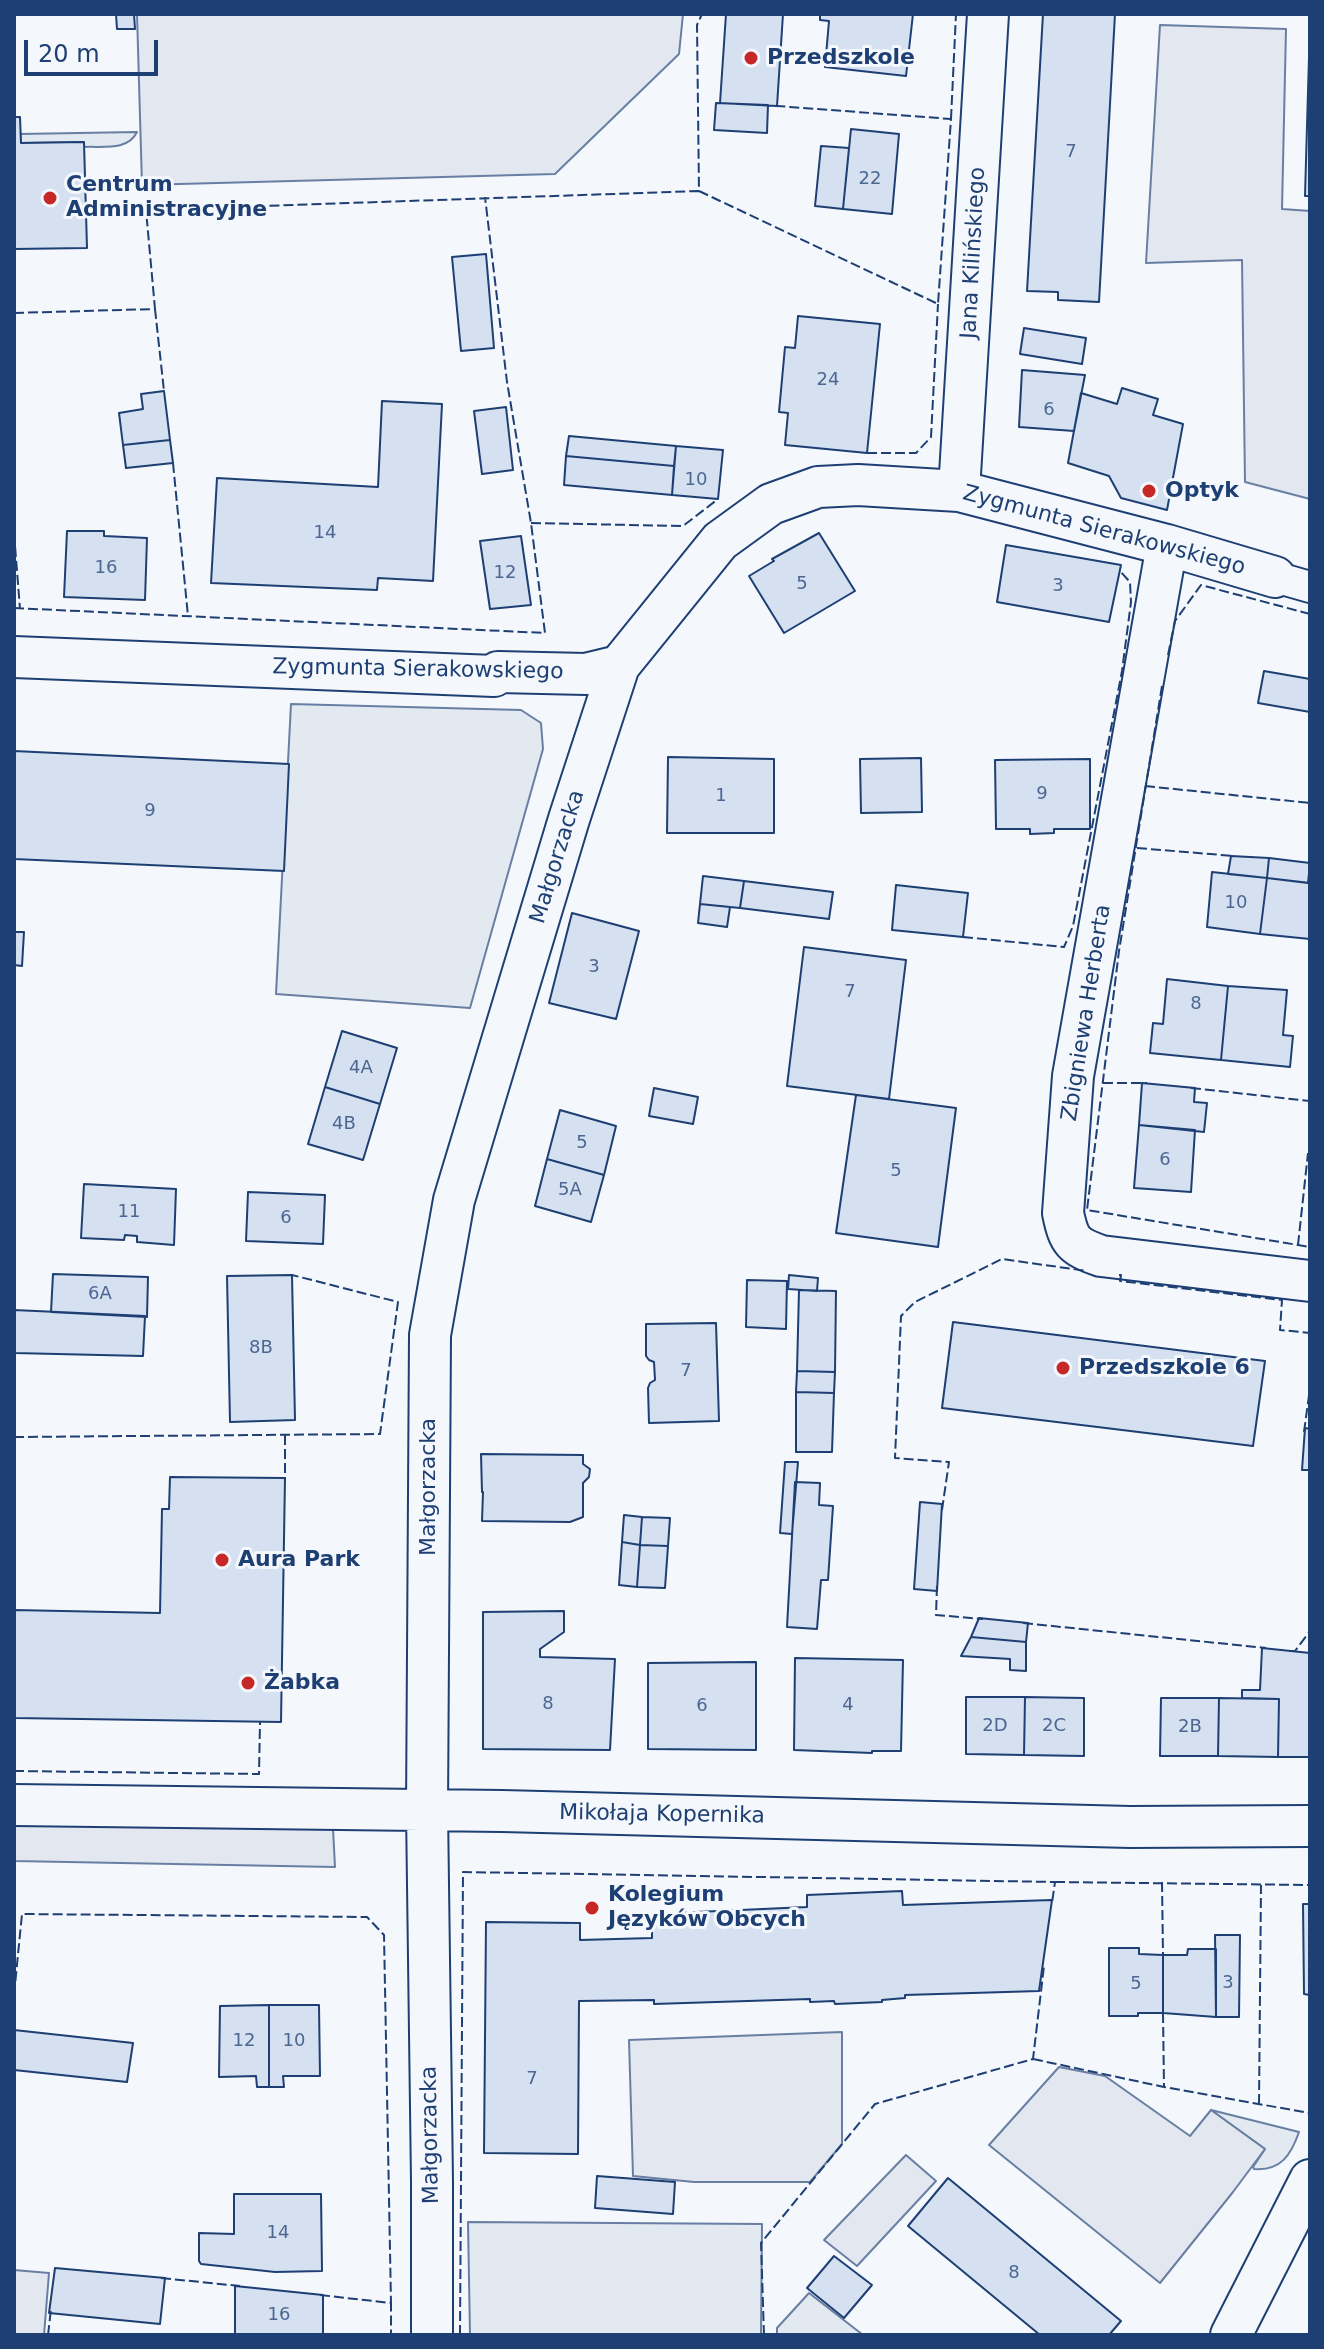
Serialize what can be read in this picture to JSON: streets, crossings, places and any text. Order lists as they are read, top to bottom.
{
  "streets": {
    "street": [
      "Jana Kilińskiego",
      "Zygmunta Sierakowskiego",
      "Małgorzacka",
      "Zbigniewa Herberta",
      "Mikołaja Kopernika"
    ]
  },
  "crossings": [
    ["Jana Kilińskiego", "Zygmunta Sierakowskiego"],
    ["Zygmunta Sierakowskiego", "Małgorzacka"],
    ["Zygmunta Sierakowskiego", "Zbigniewa Herberta"],
    ["Małgorzacka", "Mikołaja Kopernika"]
  ],
  "places": [
    "Przedszkole",
    "Centrum Administracyjne",
    "Optyk",
    "Przedszkole 6",
    "Aura Park",
    "Żabka",
    "Kolegium Języków Obcych"
  ],
  "house_numbers": [
    "7",
    "22",
    "24",
    "6",
    "10",
    "14",
    "16",
    "12",
    "5",
    "3",
    "9",
    "1",
    "9",
    "10",
    "3",
    "7",
    "8",
    "4A",
    "4B",
    "5",
    "6",
    "5",
    "5A",
    "11",
    "6",
    "6A",
    "8B",
    "7",
    "8",
    "4",
    "6",
    "2D",
    "2C",
    "2B",
    "3",
    "5",
    "12",
    "10",
    "7",
    "14",
    "8",
    "16"
  ],
  "scale_bar": "20 m"
}
